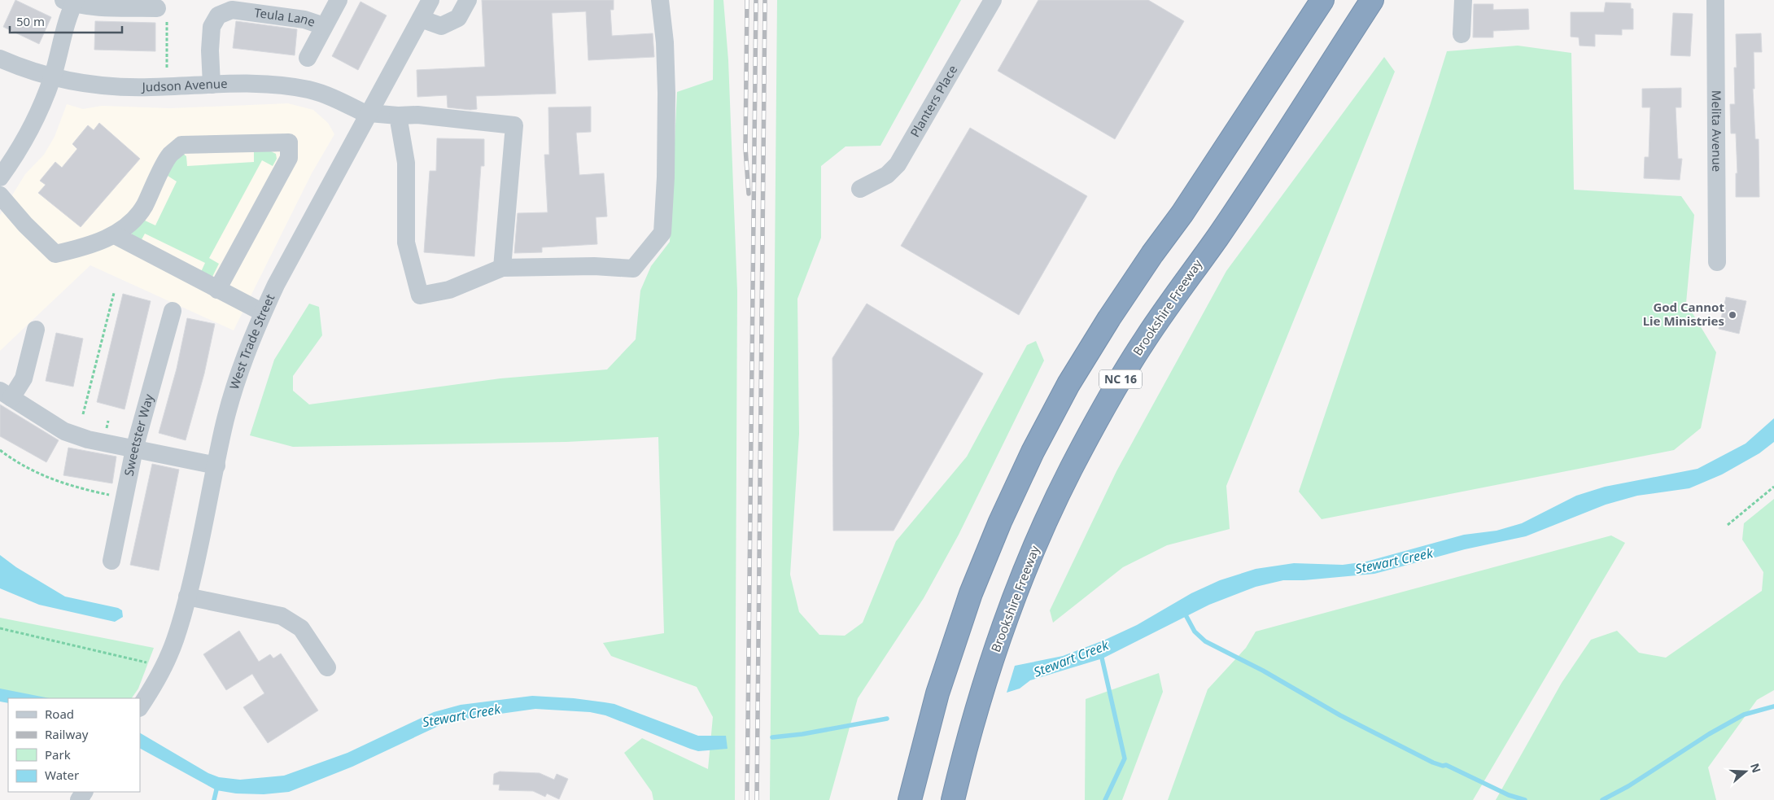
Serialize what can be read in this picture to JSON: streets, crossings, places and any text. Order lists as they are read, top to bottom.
{
  "streets": {
    "highway": ["Brookshire Freeway", "NC 16"],
    "street": [
      "Teula Lane",
      "Judson Avenue",
      "Planters Place",
      "Melita Avenue",
      "West Trade Street",
      "Sweetster Way"
    ]
  },
  "crossings": [
    ["Teula Lane", "Judson Avenue"],
    ["Judson Avenue", "West Trade Street"]
  ],
  "water": ["Stewart Creek"],
  "places": ["God Cannot Lie Ministries"],
  "legend": [
    "Road",
    "Railway",
    "Park",
    "Water"
  ],
  "scale_bar": "50 m",
  "north": "right"
}
